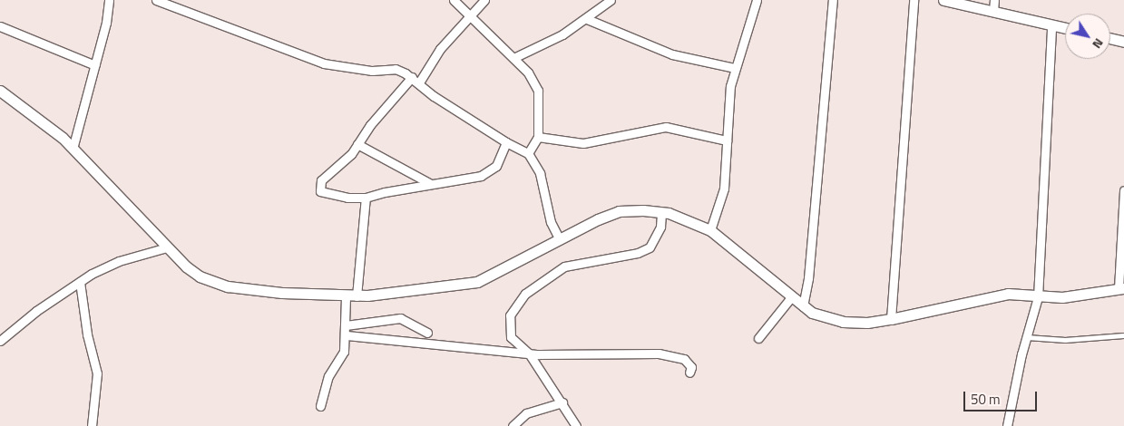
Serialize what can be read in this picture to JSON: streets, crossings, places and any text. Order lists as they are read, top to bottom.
{
  "scale_bar": "50 m",
  "north": "bottom right"
}
